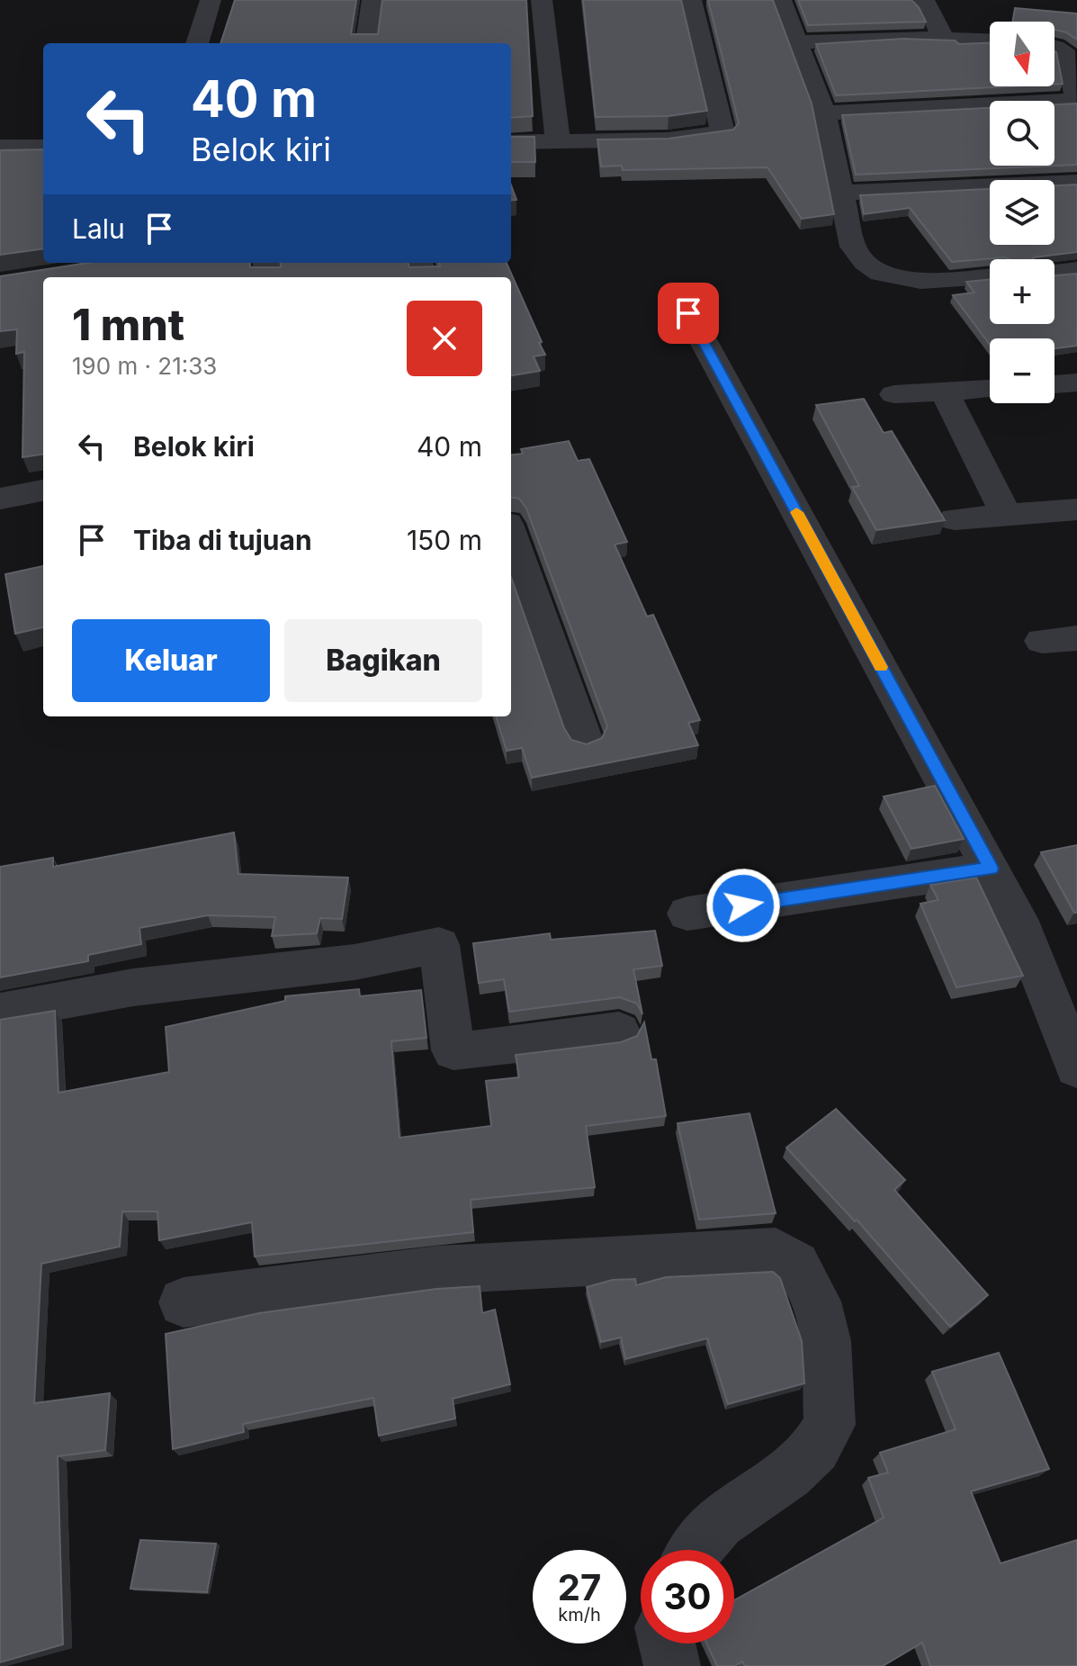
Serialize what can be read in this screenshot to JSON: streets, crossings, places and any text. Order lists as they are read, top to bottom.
{
  "north": "bottom",
  "page": {
    "map_buttons": ["+", "−"],
    "turn": ["40 m", "Belok kiri"],
    "then": "Lalu",
    "heading": ["1 mnt", "190 m · 21:33"],
    "list": [
      {
        "name": "Belok kiri",
        "value": "40 m"
      },
      {
        "name": "Tiba di tujuan",
        "value": "150 m"
      }
    ],
    "buttons": ["Keluar", "Bagikan"],
    "speed": "27 km/h",
    "limit": "30"
  }
}
